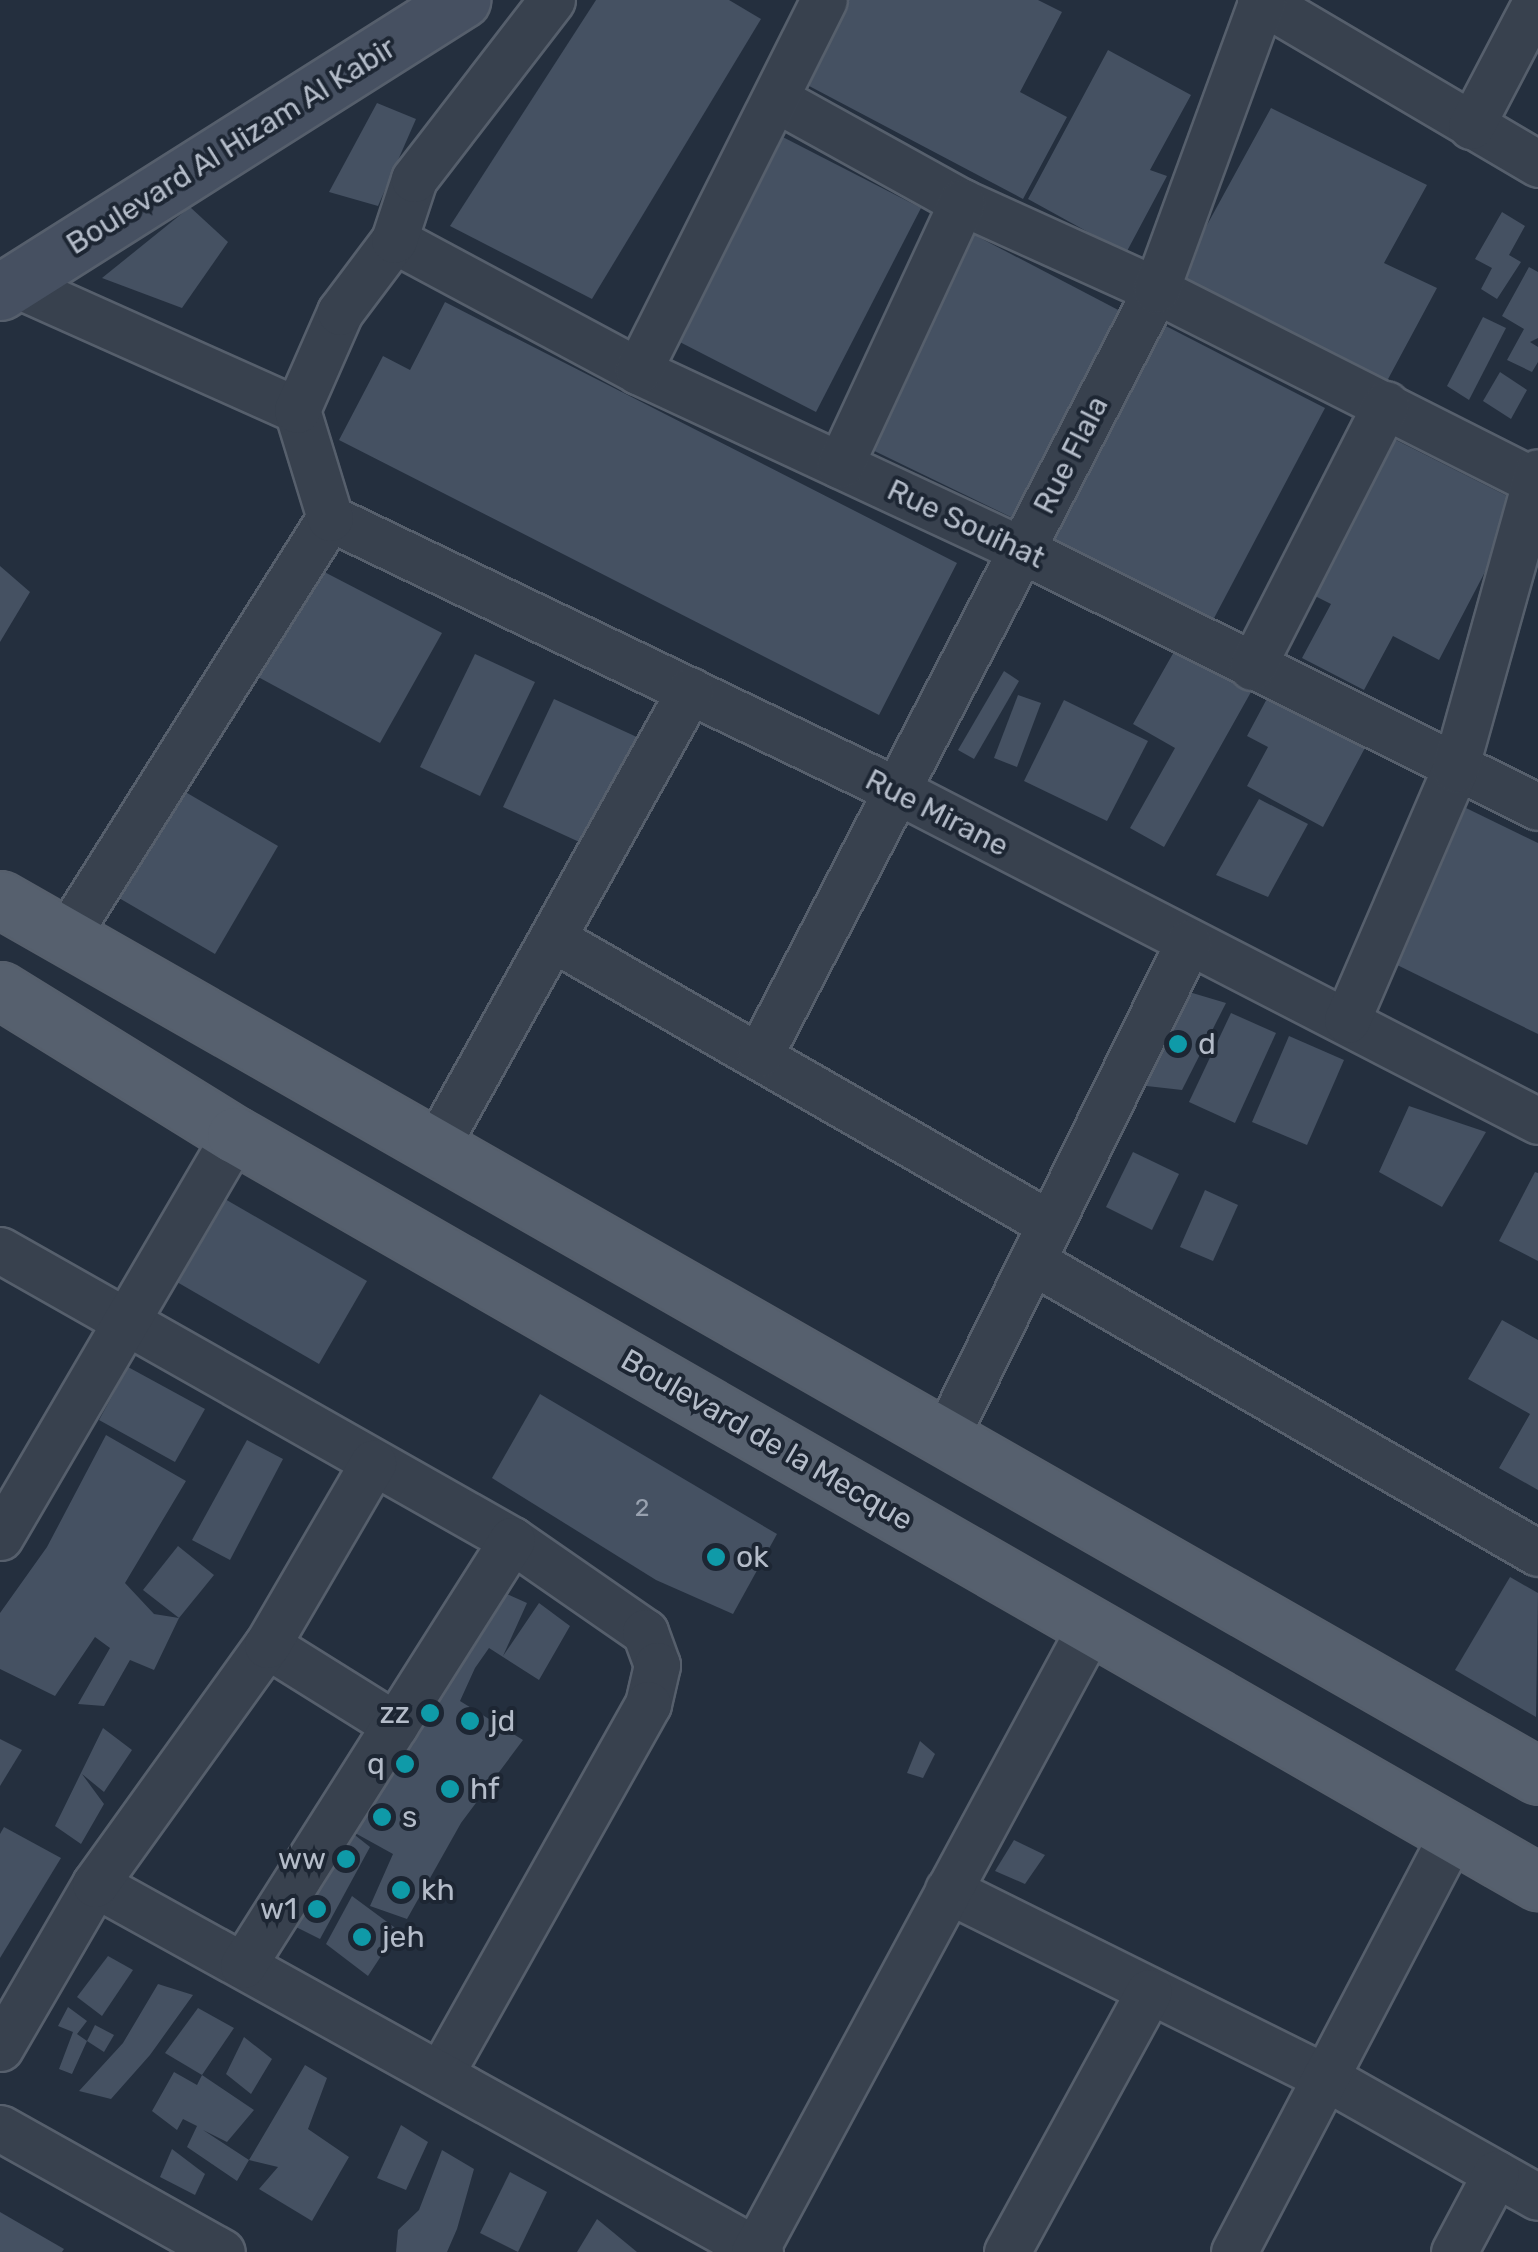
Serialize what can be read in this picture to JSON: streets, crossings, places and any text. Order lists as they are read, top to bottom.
{
  "streets": {
    "main road": ["Boulevard de la Mecque"],
    "street": [
      "Boulevard Al Hizam Al Kabir",
      "Rue Flala",
      "Rue Souihat",
      "Rue Mirane"
    ]
  },
  "crossings": [
    ["Rue Flala", "Rue Souihat"],
    ["Rue Flala", "Rue Mirane"]
  ],
  "places": [
    "d",
    "ok",
    "zz",
    "jd",
    "q",
    "hf",
    "s",
    "ww",
    "kh",
    "w1",
    "jeh"
  ],
  "house_numbers": ["2"]
}
